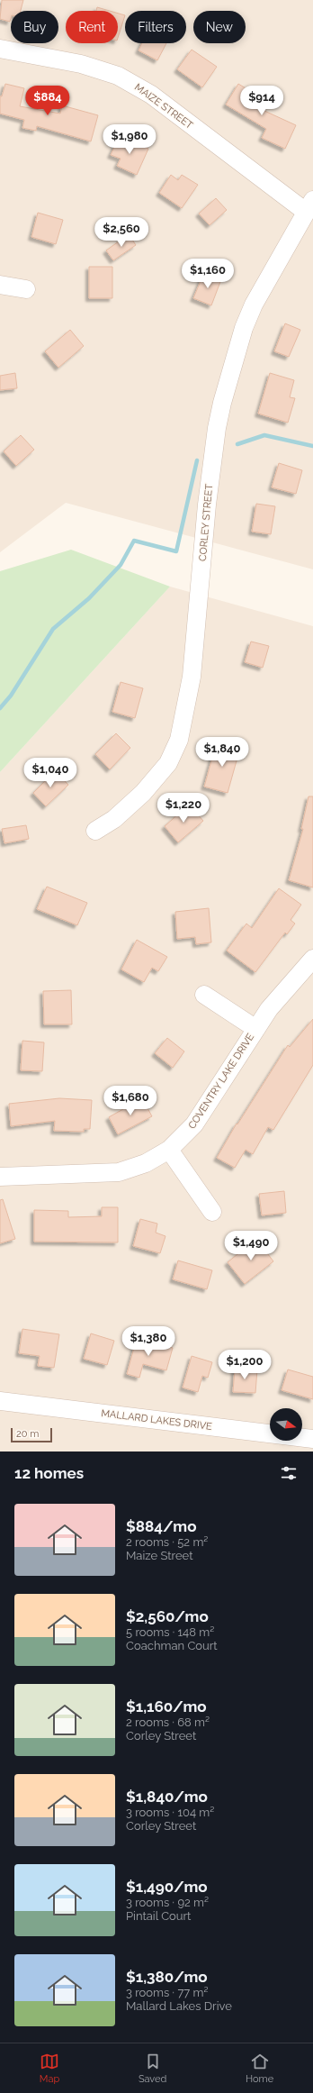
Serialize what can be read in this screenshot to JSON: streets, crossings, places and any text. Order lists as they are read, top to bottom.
{
  "streets": {
    "street": [
      "MAIZE STREET",
      "CORLEY STREET",
      "COVENTRY LAKE DRIVE",
      "MALLARD LAKES DRIVE"
    ]
  },
  "crossings": [
    ["MAIZE STREET", "CORLEY STREET"]
  ],
  "scale_bar": "20 m",
  "north": "right",
  "page": {
    "chip": [
      "Buy",
      "Rent",
      "Filters",
      "New"
    ],
    "price": [
      "$884",
      "$914",
      "$1,980",
      "$2,560",
      "$1,160",
      "$1,840",
      "$1,040",
      "$1,220",
      "$1,680",
      "$1,490",
      "$1,380",
      "$1,200"
    ],
    "scale": "20 m",
    "heading": "12 homes",
    "list": [
      {
        "name": "$884/mo",
        "note": "2 rooms · 52 m² · Maize Street"
      },
      {
        "name": "$2,560/mo",
        "note": "5 rooms · 148 m² · Coachman Court"
      },
      {
        "name": "$1,160/mo",
        "note": "2 rooms · 68 m² · Corley Street"
      },
      {
        "name": "$1,840/mo",
        "note": "3 rooms · 104 m² · Corley Street"
      },
      {
        "name": "$1,490/mo",
        "note": "3 rooms · 92 m² · Pintail Court"
      },
      {
        "name": "$1,380/mo",
        "note": "3 rooms · 77 m² · Mallard Lakes Drive"
      }
    ],
    "tabs": ["Map", "Saved", "Home"]
  }
}
